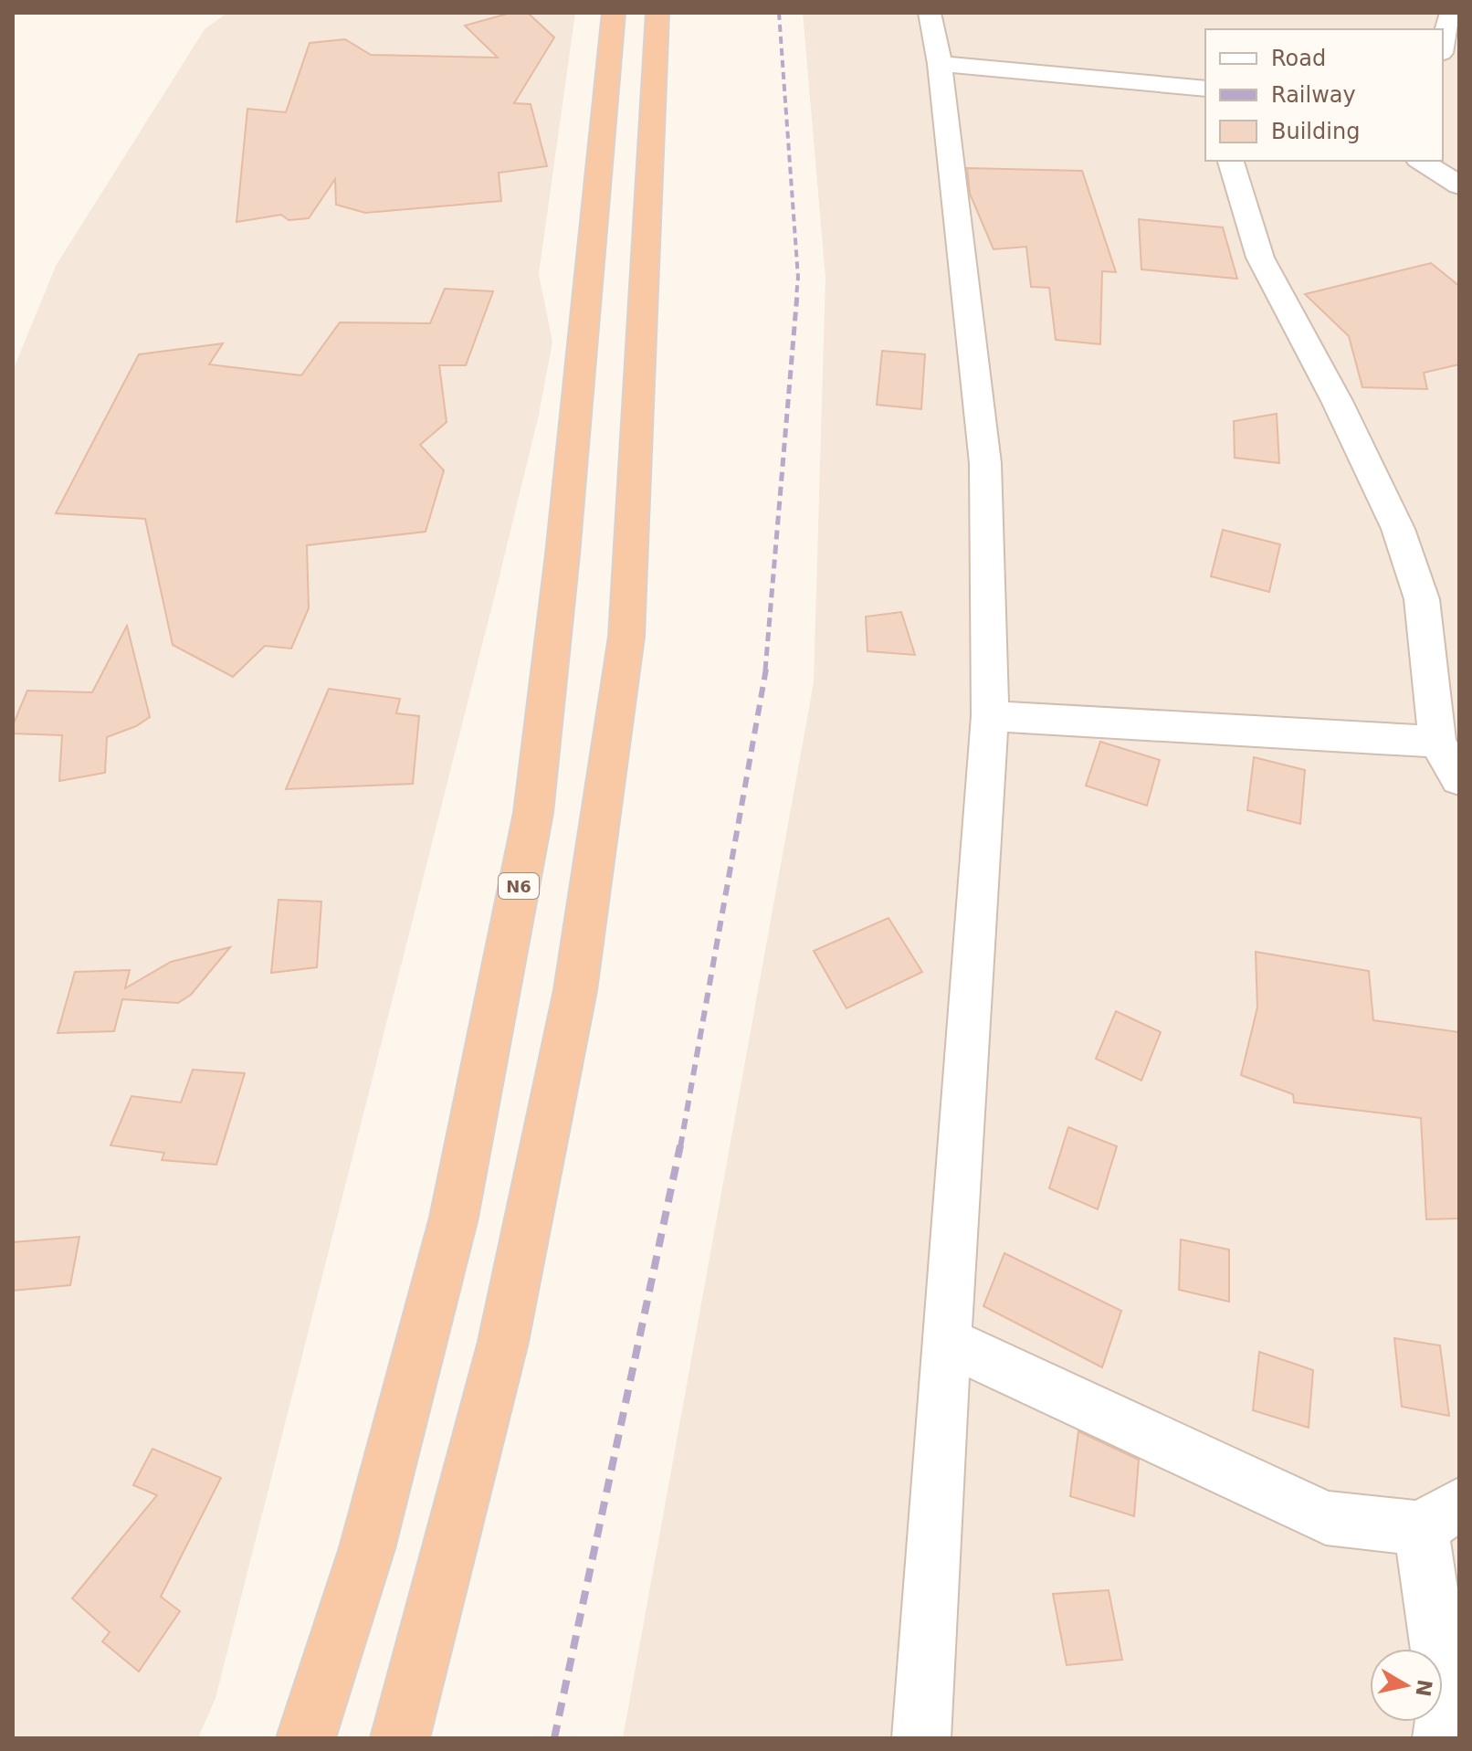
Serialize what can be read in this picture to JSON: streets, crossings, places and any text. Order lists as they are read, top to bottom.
{
  "streets": {
    "highway": ["N6"]
  },
  "legend": ["Road", "Railway", "Building"],
  "north": "right"
}
